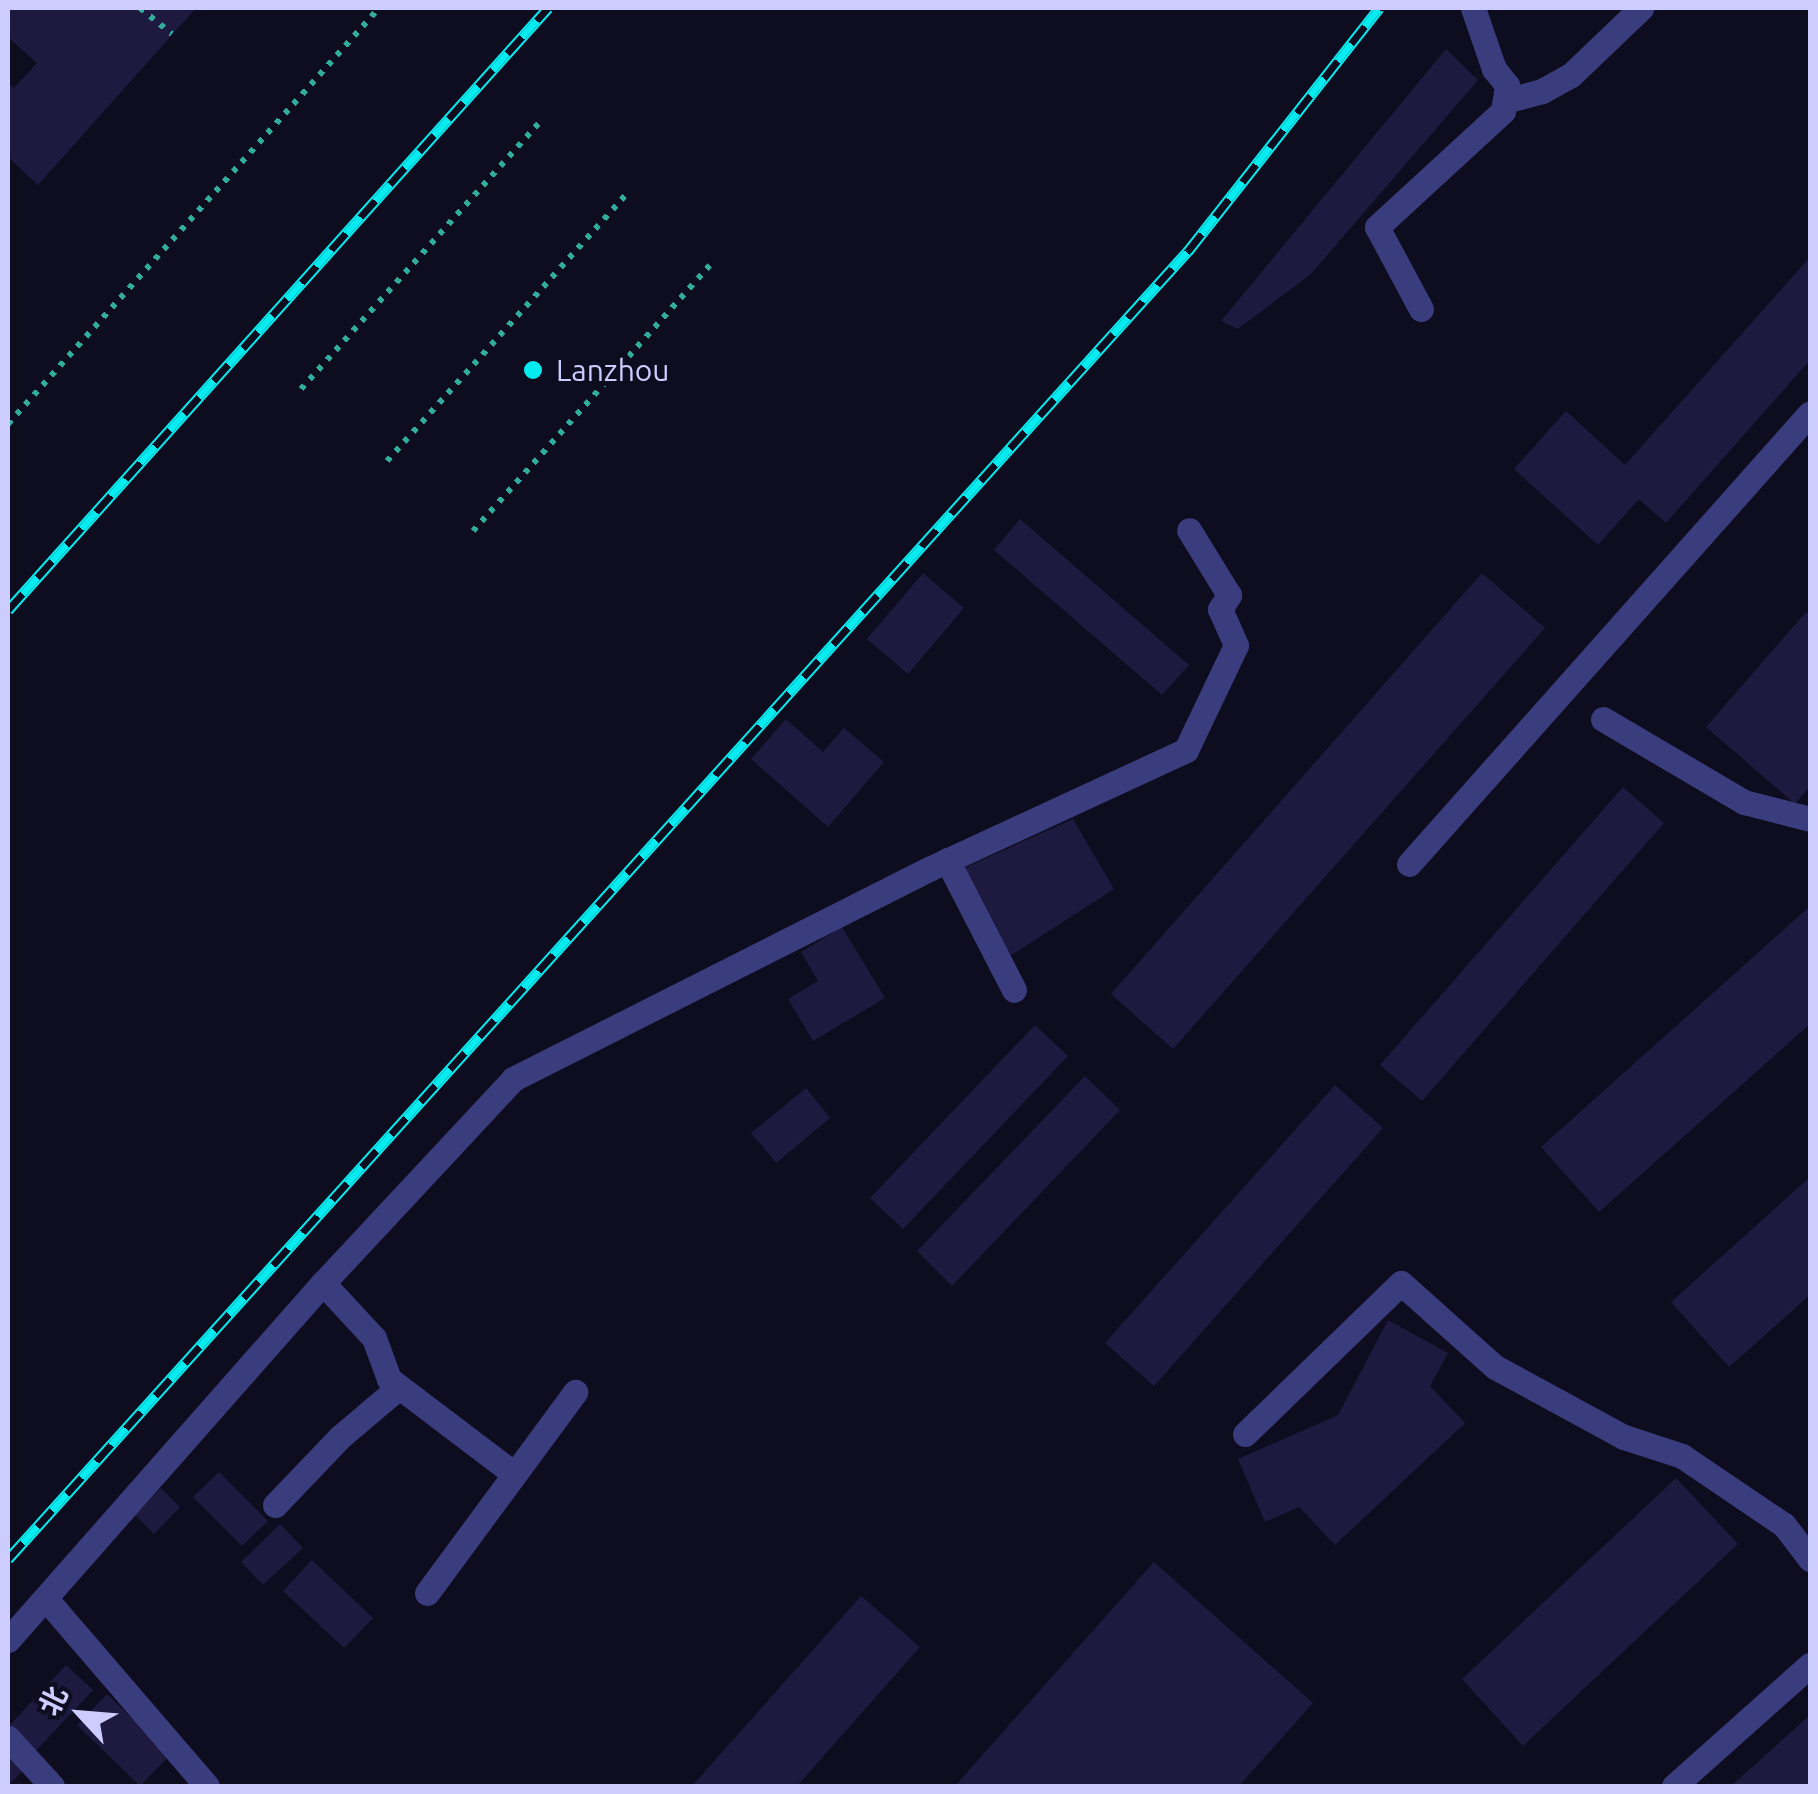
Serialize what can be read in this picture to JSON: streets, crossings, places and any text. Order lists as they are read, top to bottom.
{
  "places": ["Lanzhou"],
  "north": "top left"
}
